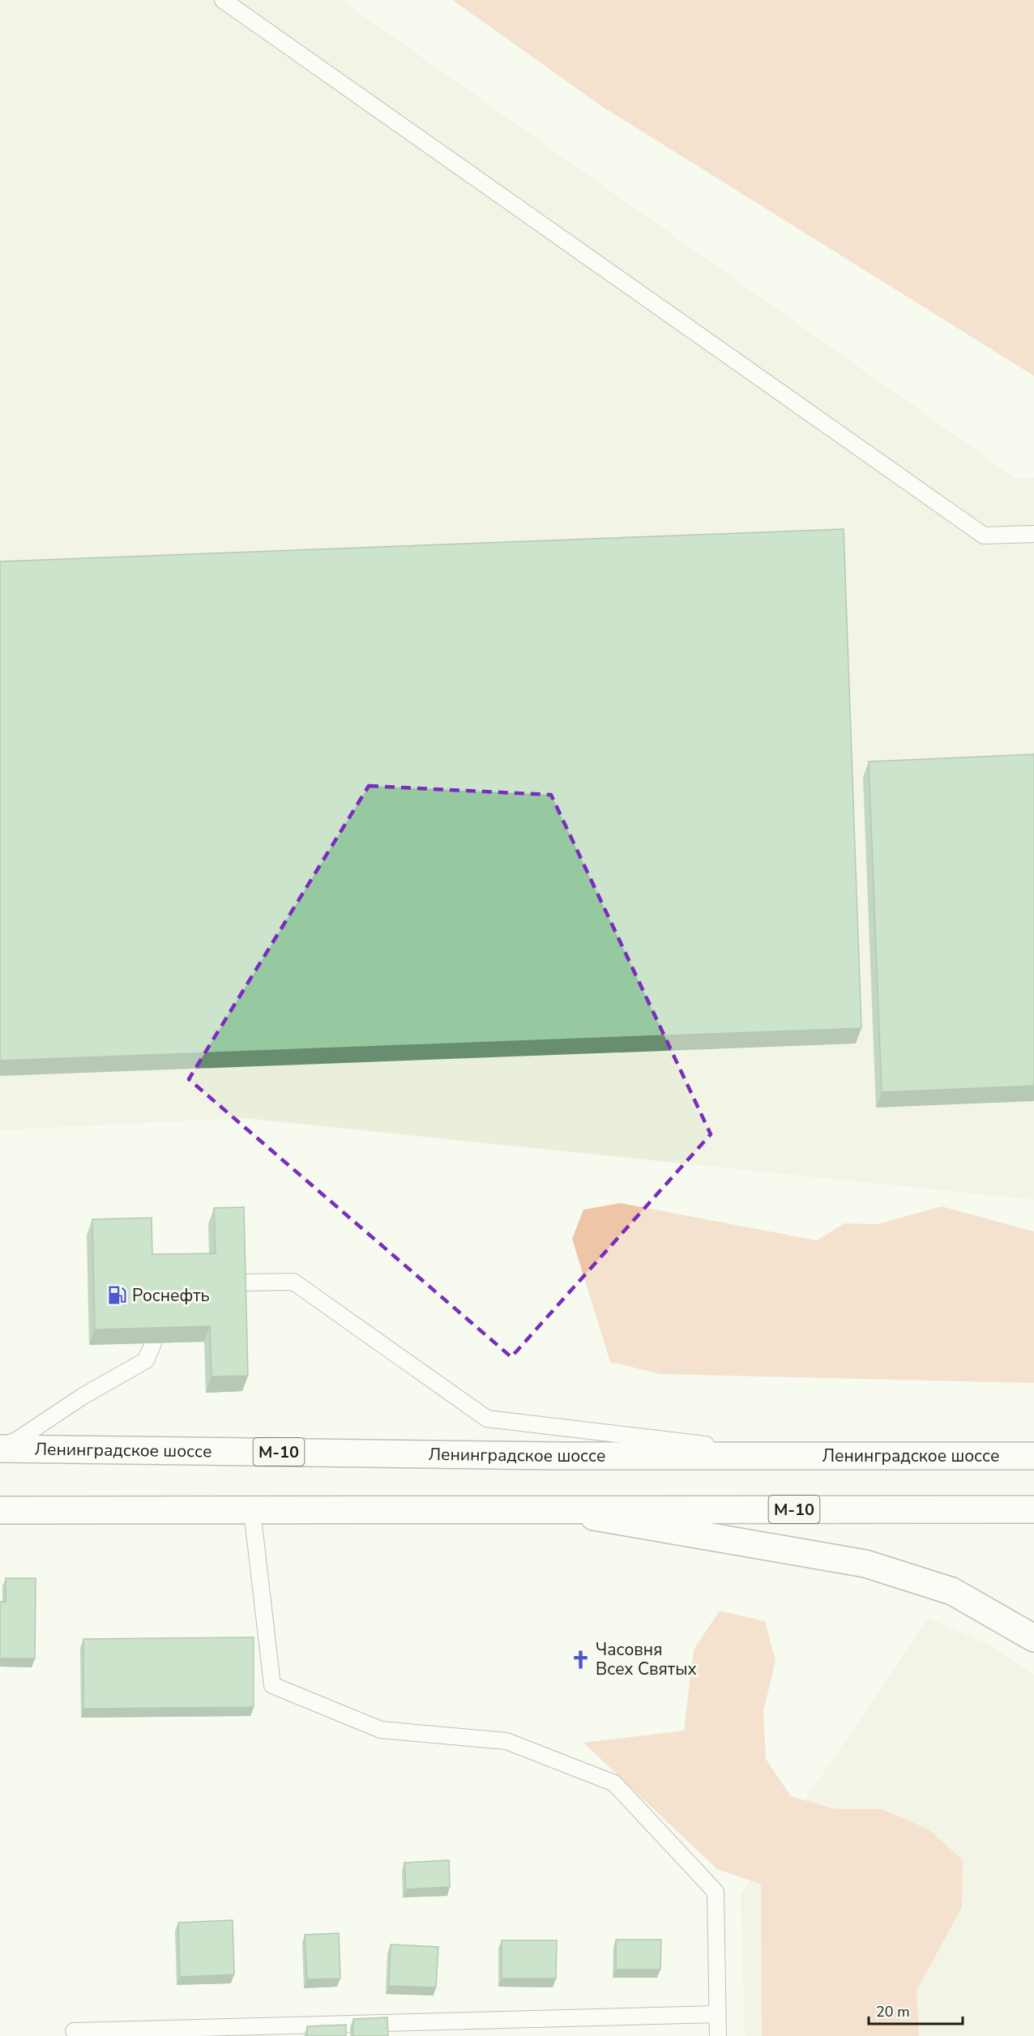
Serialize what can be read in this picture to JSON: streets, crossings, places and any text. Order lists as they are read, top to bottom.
{
  "streets": {
    "main road": ["Ленинградское шоссе", "М-10"]
  },
  "places": {
    "fuel station": ["Роснефть"],
    "church": ["Часовня Всех Святых"]
  },
  "scale_bar": "20 m"
}
